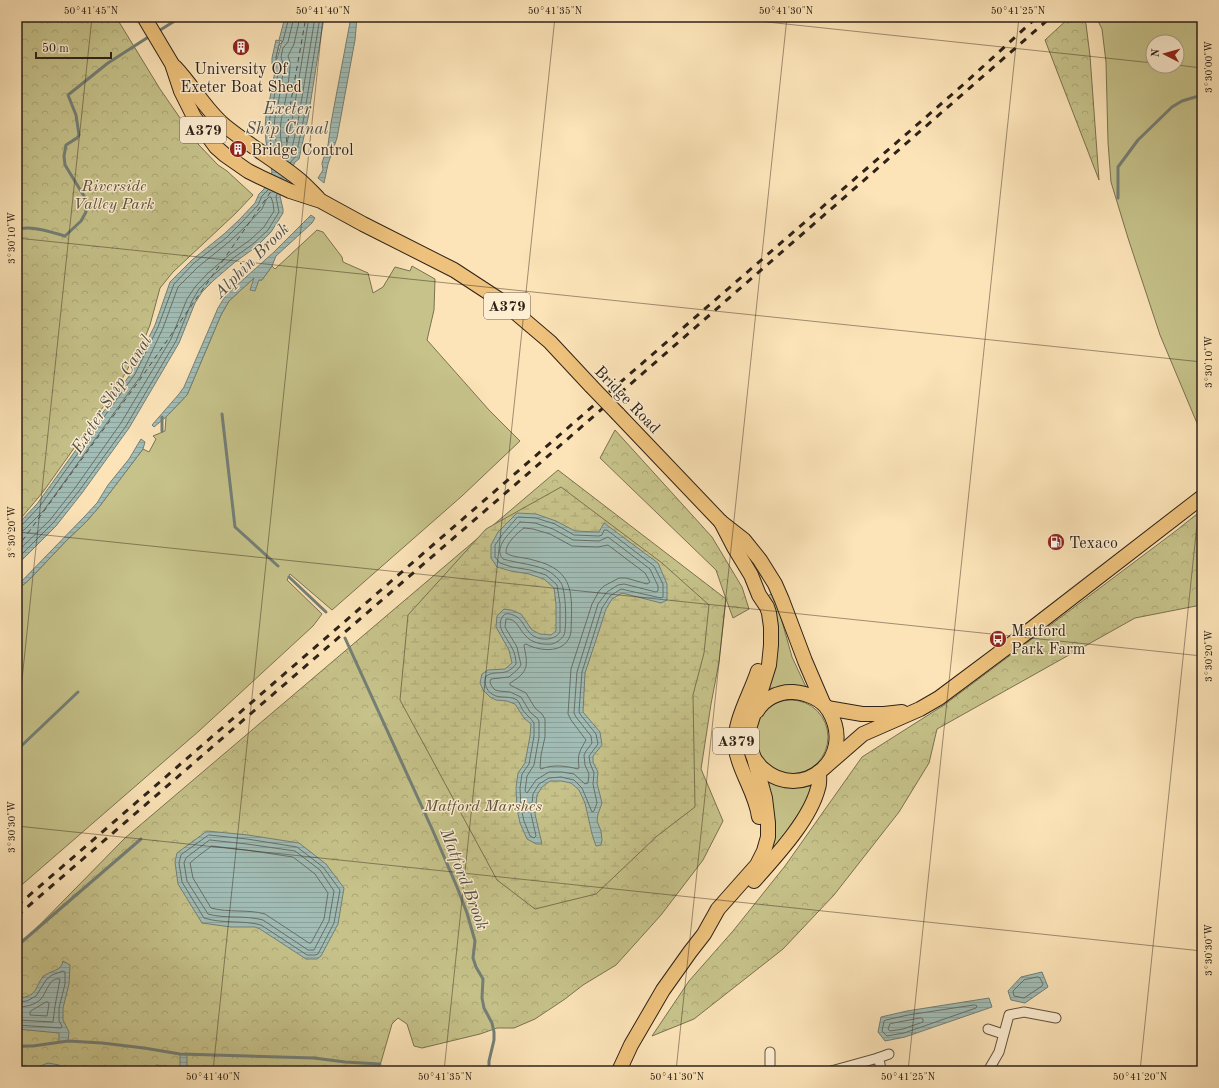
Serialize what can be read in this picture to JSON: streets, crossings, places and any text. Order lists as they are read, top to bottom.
{
  "streets": {
    "main road": ["A379", "Bridge Road"]
  },
  "crossings": [
    ["A379", "Bridge Road"]
  ],
  "water": ["Exeter Ship Canal", "Alphin Brook", "Matford Brook"],
  "parks": ["Riverside Valley Park", "Matford Marshes"],
  "places": {
    "building": ["University Of Exeter Boat Shed", "Bridge Control"],
    "fuel station": ["Texaco"],
    "bus stop": ["Matford Park Farm"]
  },
  "scale_bar": "50 m",
  "north": "left",
  "coordinates": [
    "50°41'45\"N",
    "50°41'40\"N",
    "50°41'35\"N",
    "50°41'30\"N",
    "50°41'25\"N",
    "3°30'00\"W",
    "3°30'10\"W",
    "3°30'20\"W",
    "3°30'30\"W",
    "50°41'20\"N"
  ]
}
